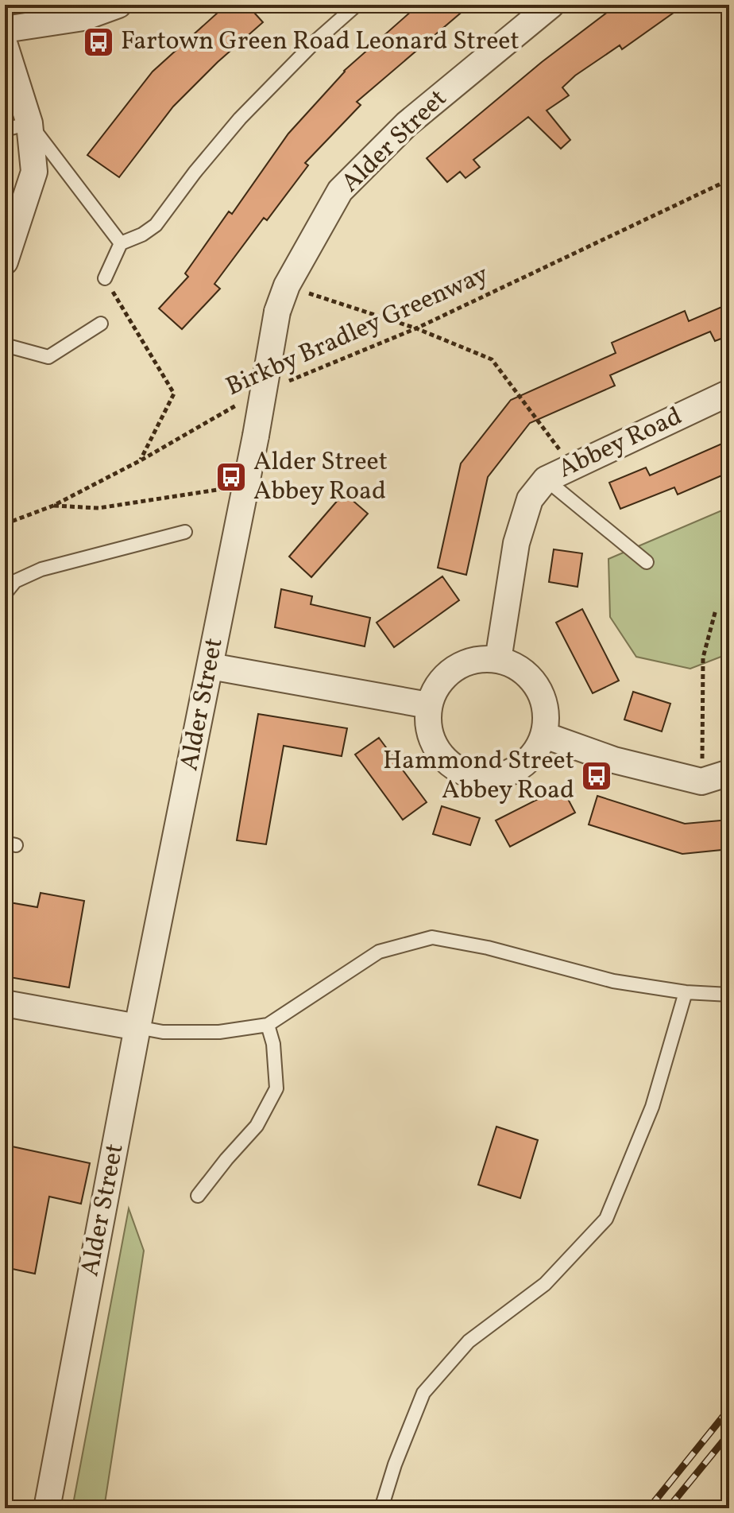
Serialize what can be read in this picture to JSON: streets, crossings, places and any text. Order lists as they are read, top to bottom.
{
  "streets": {
    "street": ["Alder Street", "Abbey Road"],
    "path": ["Birkby Bradley Greenway"]
  },
  "places": {
    "bus stop": ["Fartown Green Road Leonard Street", "Alder Street Abbey Road", "Hammond Street Abbey Road"]
  }
}
